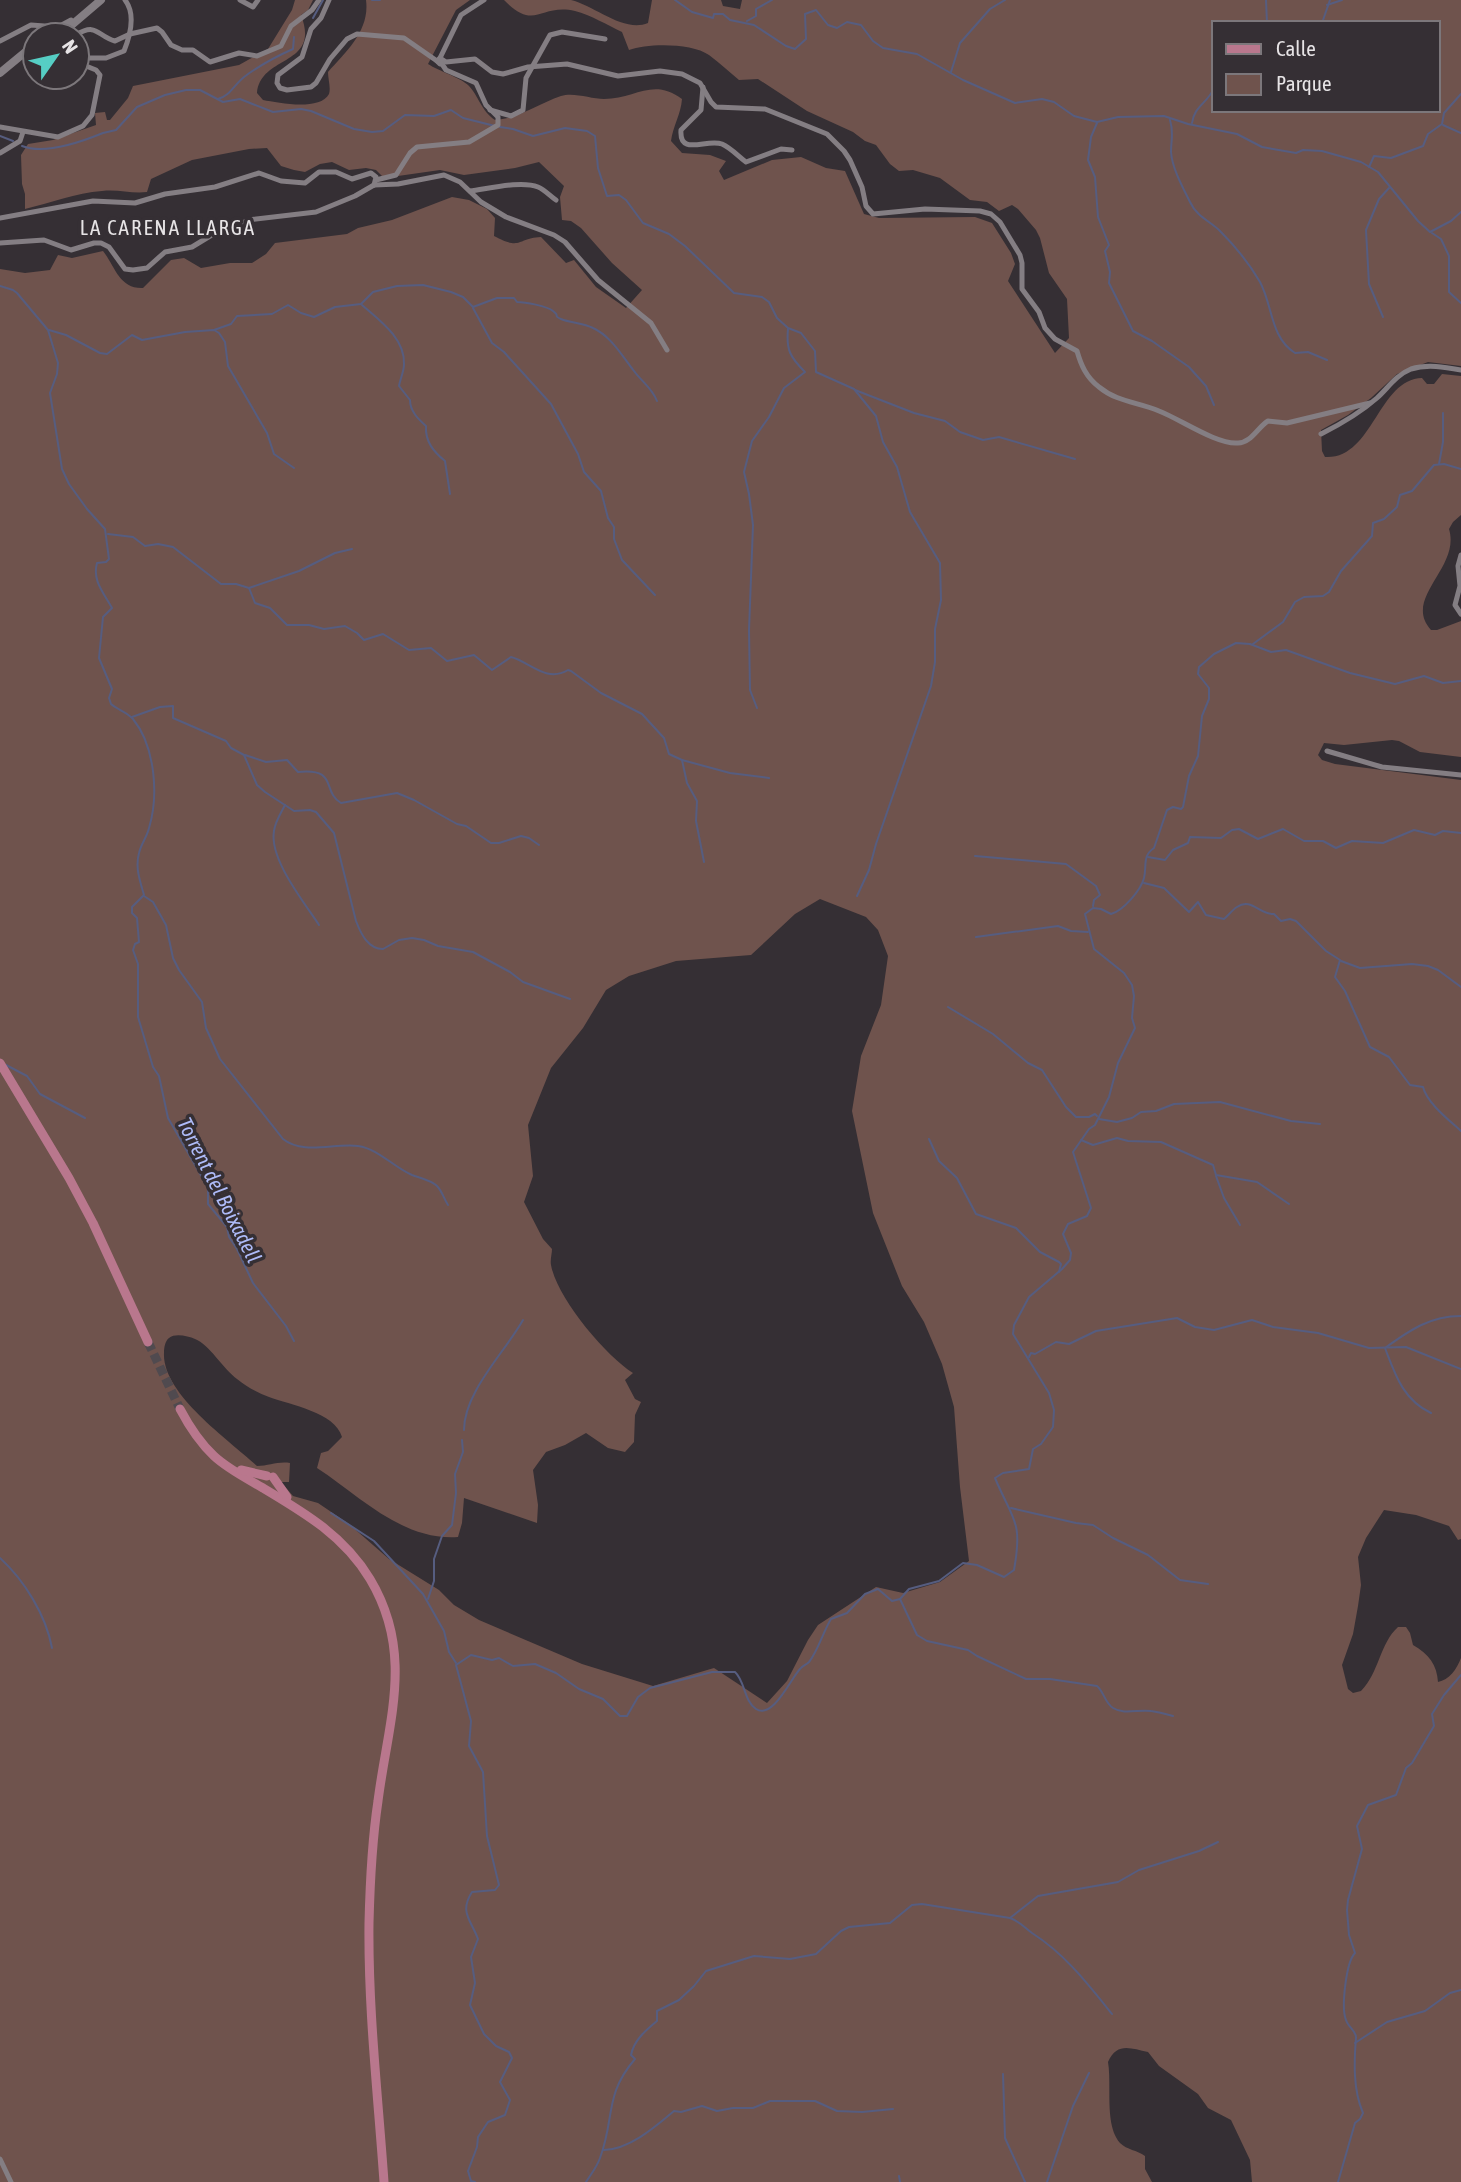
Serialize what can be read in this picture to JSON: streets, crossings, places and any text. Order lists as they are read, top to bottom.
{
  "districts": ["LA CARENA LLARGA"],
  "water": ["Torrent del Boixadell"],
  "legend": ["Calle", "Parque"],
  "north": "top right"
}
